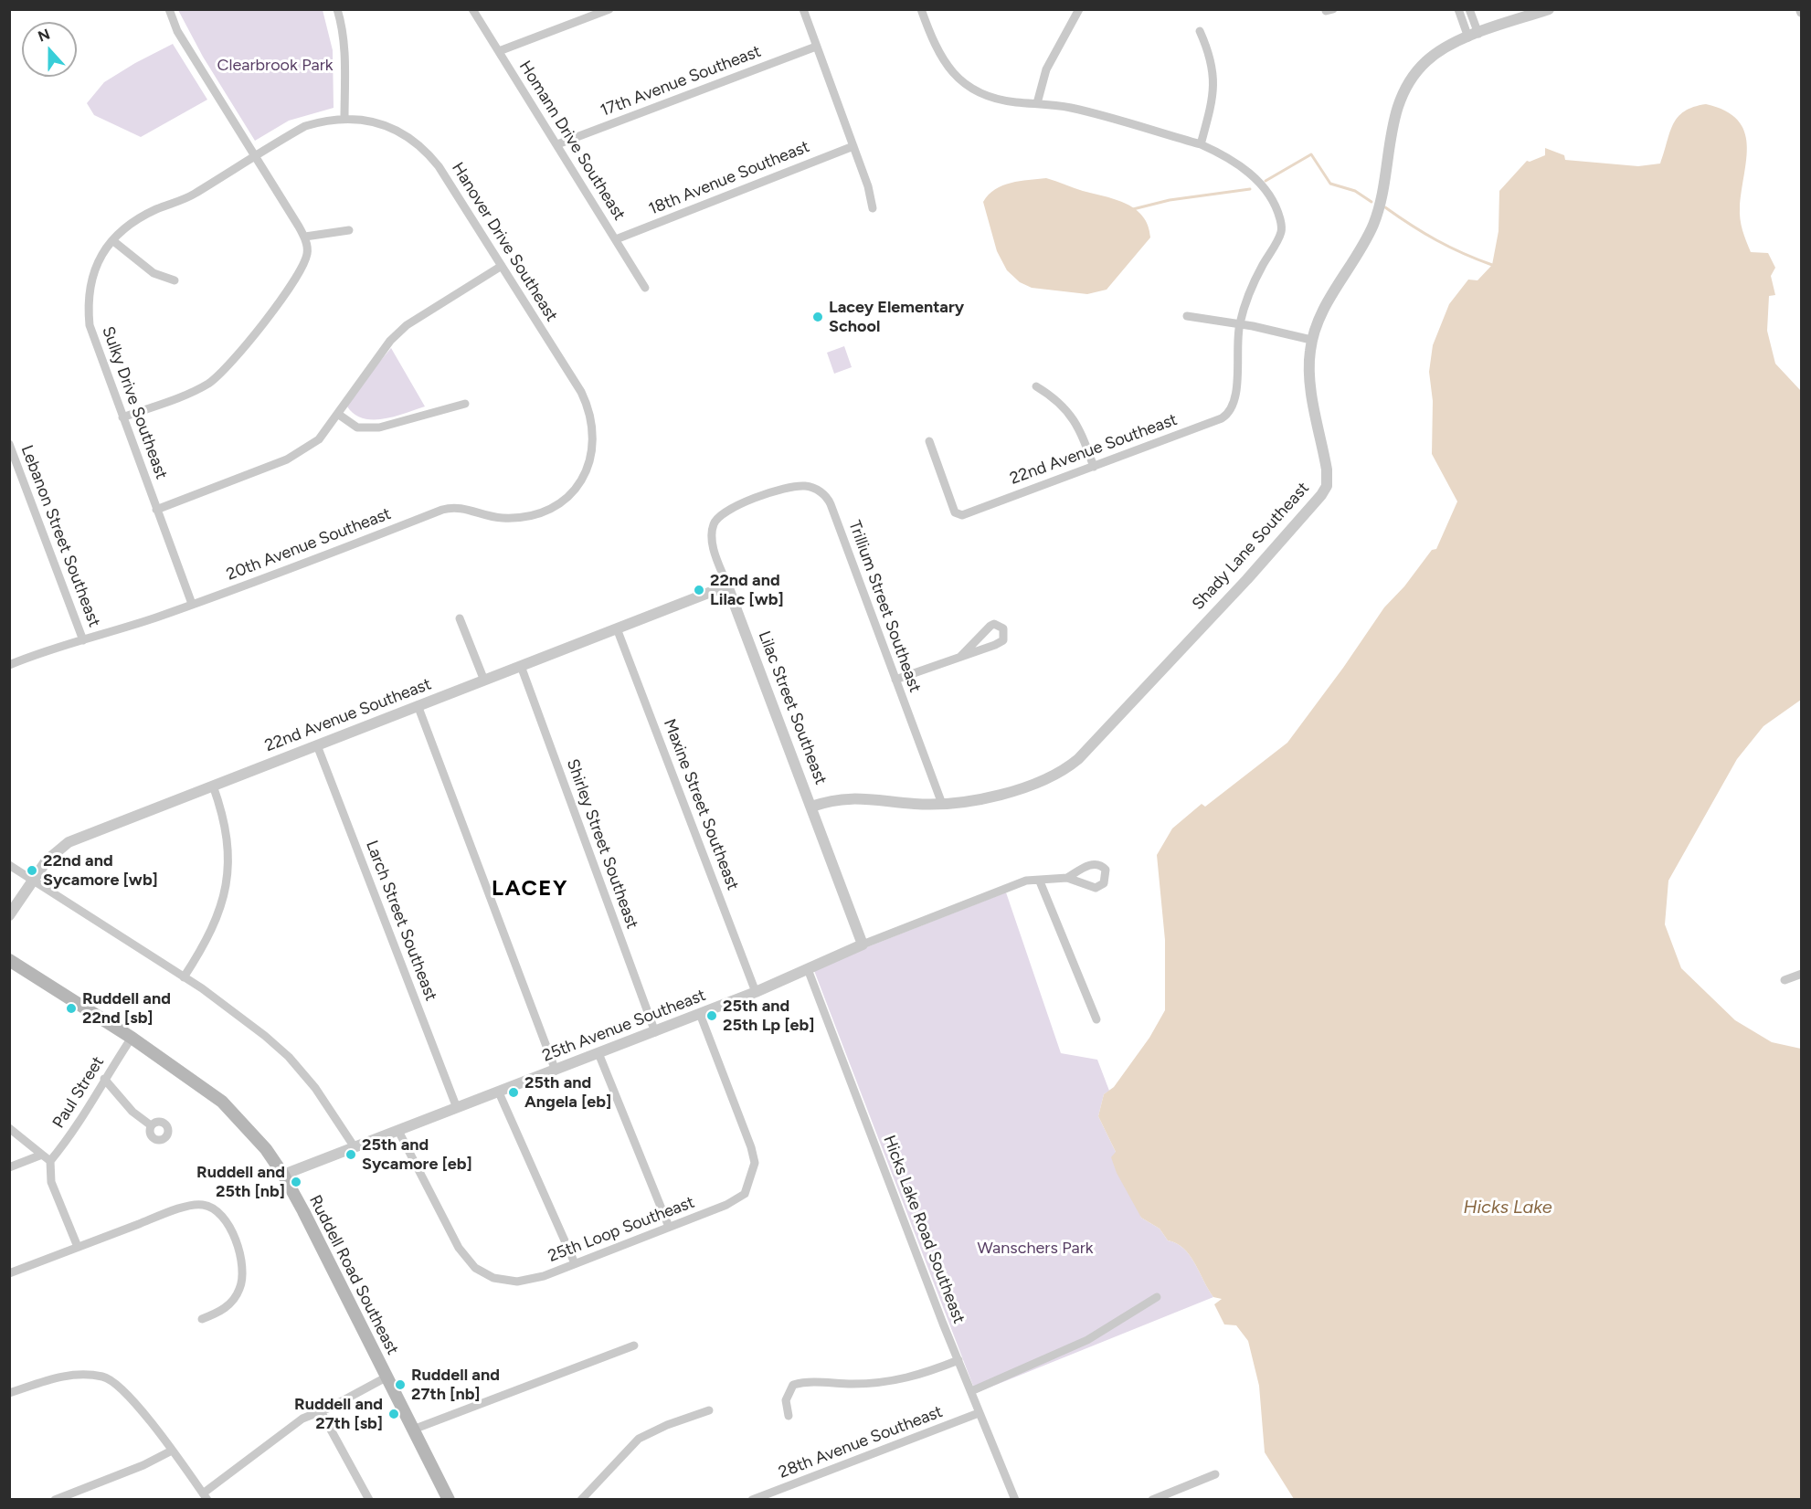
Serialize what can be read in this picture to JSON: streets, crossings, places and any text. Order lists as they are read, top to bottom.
{
  "streets": {
    "main road": ["Ruddell Road Southeast"],
    "street": [
      "17th Avenue Southeast",
      "Homann Drive Southeast",
      "18th Avenue Southeast",
      "Hanover Drive Southeast",
      "Sulky Drive Southeast",
      "22nd Avenue Southeast",
      "Lebanon Street Southeast",
      "20th Avenue Southeast",
      "Shady Lane Southeast",
      "Trillium Street Southeast",
      "Lilac Street Southeast",
      "Maxine Street Southeast",
      "Shirley Street Southeast",
      "Larch Street Southeast",
      "25th Avenue Southeast",
      "Paul Street",
      "25th Loop Southeast",
      "Hicks Lake Road Southeast",
      "28th Avenue Southeast"
    ]
  },
  "crossings": [
    ["17th Avenue Southeast", "Homann Drive Southeast"],
    ["Homann Drive Southeast", "18th Avenue Southeast"],
    ["Hanover Drive Southeast", "Sulky Drive Southeast"],
    ["Hanover Drive Southeast", "20th Avenue Southeast"],
    ["Sulky Drive Southeast", "20th Avenue Southeast"],
    ["22nd Avenue Southeast", "Lilac Street Southeast"],
    ["22nd Avenue Southeast", "Maxine Street Southeast"],
    ["22nd Avenue Southeast", "Shirley Street Southeast"],
    ["22nd Avenue Southeast", "Larch Street Southeast"],
    ["Lebanon Street Southeast", "20th Avenue Southeast"],
    ["Shady Lane Southeast", "Trillium Street Southeast"],
    ["Shady Lane Southeast", "Lilac Street Southeast"],
    ["Trillium Street Southeast", "Lilac Street Southeast"],
    ["Lilac Street Southeast", "25th Avenue Southeast"],
    ["Maxine Street Southeast", "25th Avenue Southeast"],
    ["Shirley Street Southeast", "25th Avenue Southeast"],
    ["Larch Street Southeast", "25th Avenue Southeast"],
    ["25th Avenue Southeast", "25th Loop Southeast"],
    ["25th Avenue Southeast", "Hicks Lake Road Southeast"],
    ["25th Avenue Southeast", "Ruddell Road Southeast"],
    ["Paul Street", "Ruddell Road Southeast"],
    ["Hicks Lake Road Southeast", "28th Avenue Southeast"]
  ],
  "districts": ["LACEY"],
  "water": ["Hicks Lake"],
  "parks": ["Clearbrook Park", "Wanschers Park"],
  "places": [
    "Lacey Elementary School",
    "22nd and Lilac [wb]",
    "22nd and Sycamore [wb]",
    "Ruddell and 22nd [sb]",
    "25th and 25th Lp [eb]",
    "25th and Angela [eb]",
    "25th and Sycamore [eb]",
    "Ruddell and 25th [nb]",
    "Ruddell and 27th [nb]",
    "Ruddell and 27th [sb]"
  ],
  "north": "top"
}
